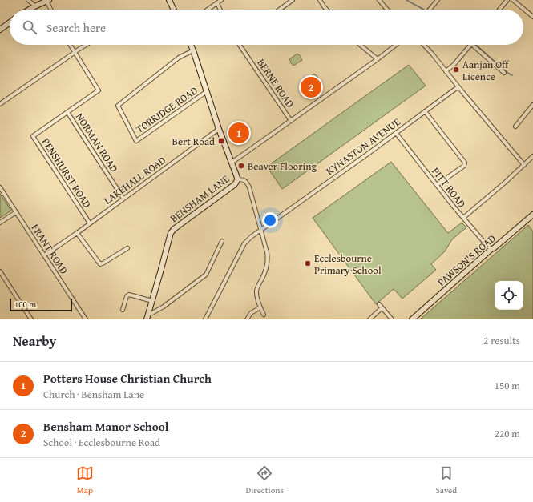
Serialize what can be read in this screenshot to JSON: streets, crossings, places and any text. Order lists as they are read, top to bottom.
{
  "streets": {
    "street": [
      "BERNE ROAD",
      "TORRIDGE ROAD",
      "NORMAN ROAD",
      "KYNASTON AVENUE",
      "PENSHURST ROAD",
      "LAKEHALL ROAD",
      "PITT ROAD",
      "BENSHAM LANE",
      "FRANT ROAD",
      "PAWSON'S ROAD"
    ]
  },
  "crossings": [
    ["TORRIDGE ROAD", "BENSHAM LANE"],
    ["NORMAN ROAD", "PENSHURST ROAD"],
    ["NORMAN ROAD", "LAKEHALL ROAD"],
    ["KYNASTON AVENUE", "PITT ROAD"],
    ["PENSHURST ROAD", "LAKEHALL ROAD"],
    ["LAKEHALL ROAD", "BENSHAM LANE"],
    ["LAKEHALL ROAD", "FRANT ROAD"],
    ["PITT ROAD", "PAWSON'S ROAD"]
  ],
  "places": {
    "other": ["Aanjan Off Licence", "Beaver Flooring", "Ecclesbourne Primary School"],
    "transit": ["Bert Road"]
  },
  "scale_bar": "100 m",
  "page": {
    "search": "Search here",
    "pins": ["2", "1"],
    "scale": "100 m",
    "heading": ["Nearby", "2 results"],
    "list": [
      {
        "mark": "1",
        "name": "Potters House Christian Church",
        "note": "Church · Bensham Lane",
        "value": "150 m"
      },
      {
        "mark": "2",
        "name": "Bensham Manor School",
        "note": "School · Ecclesbourne Road",
        "value": "220 m"
      }
    ],
    "nav": ["Map", "Directions", "Saved"]
  }
}
